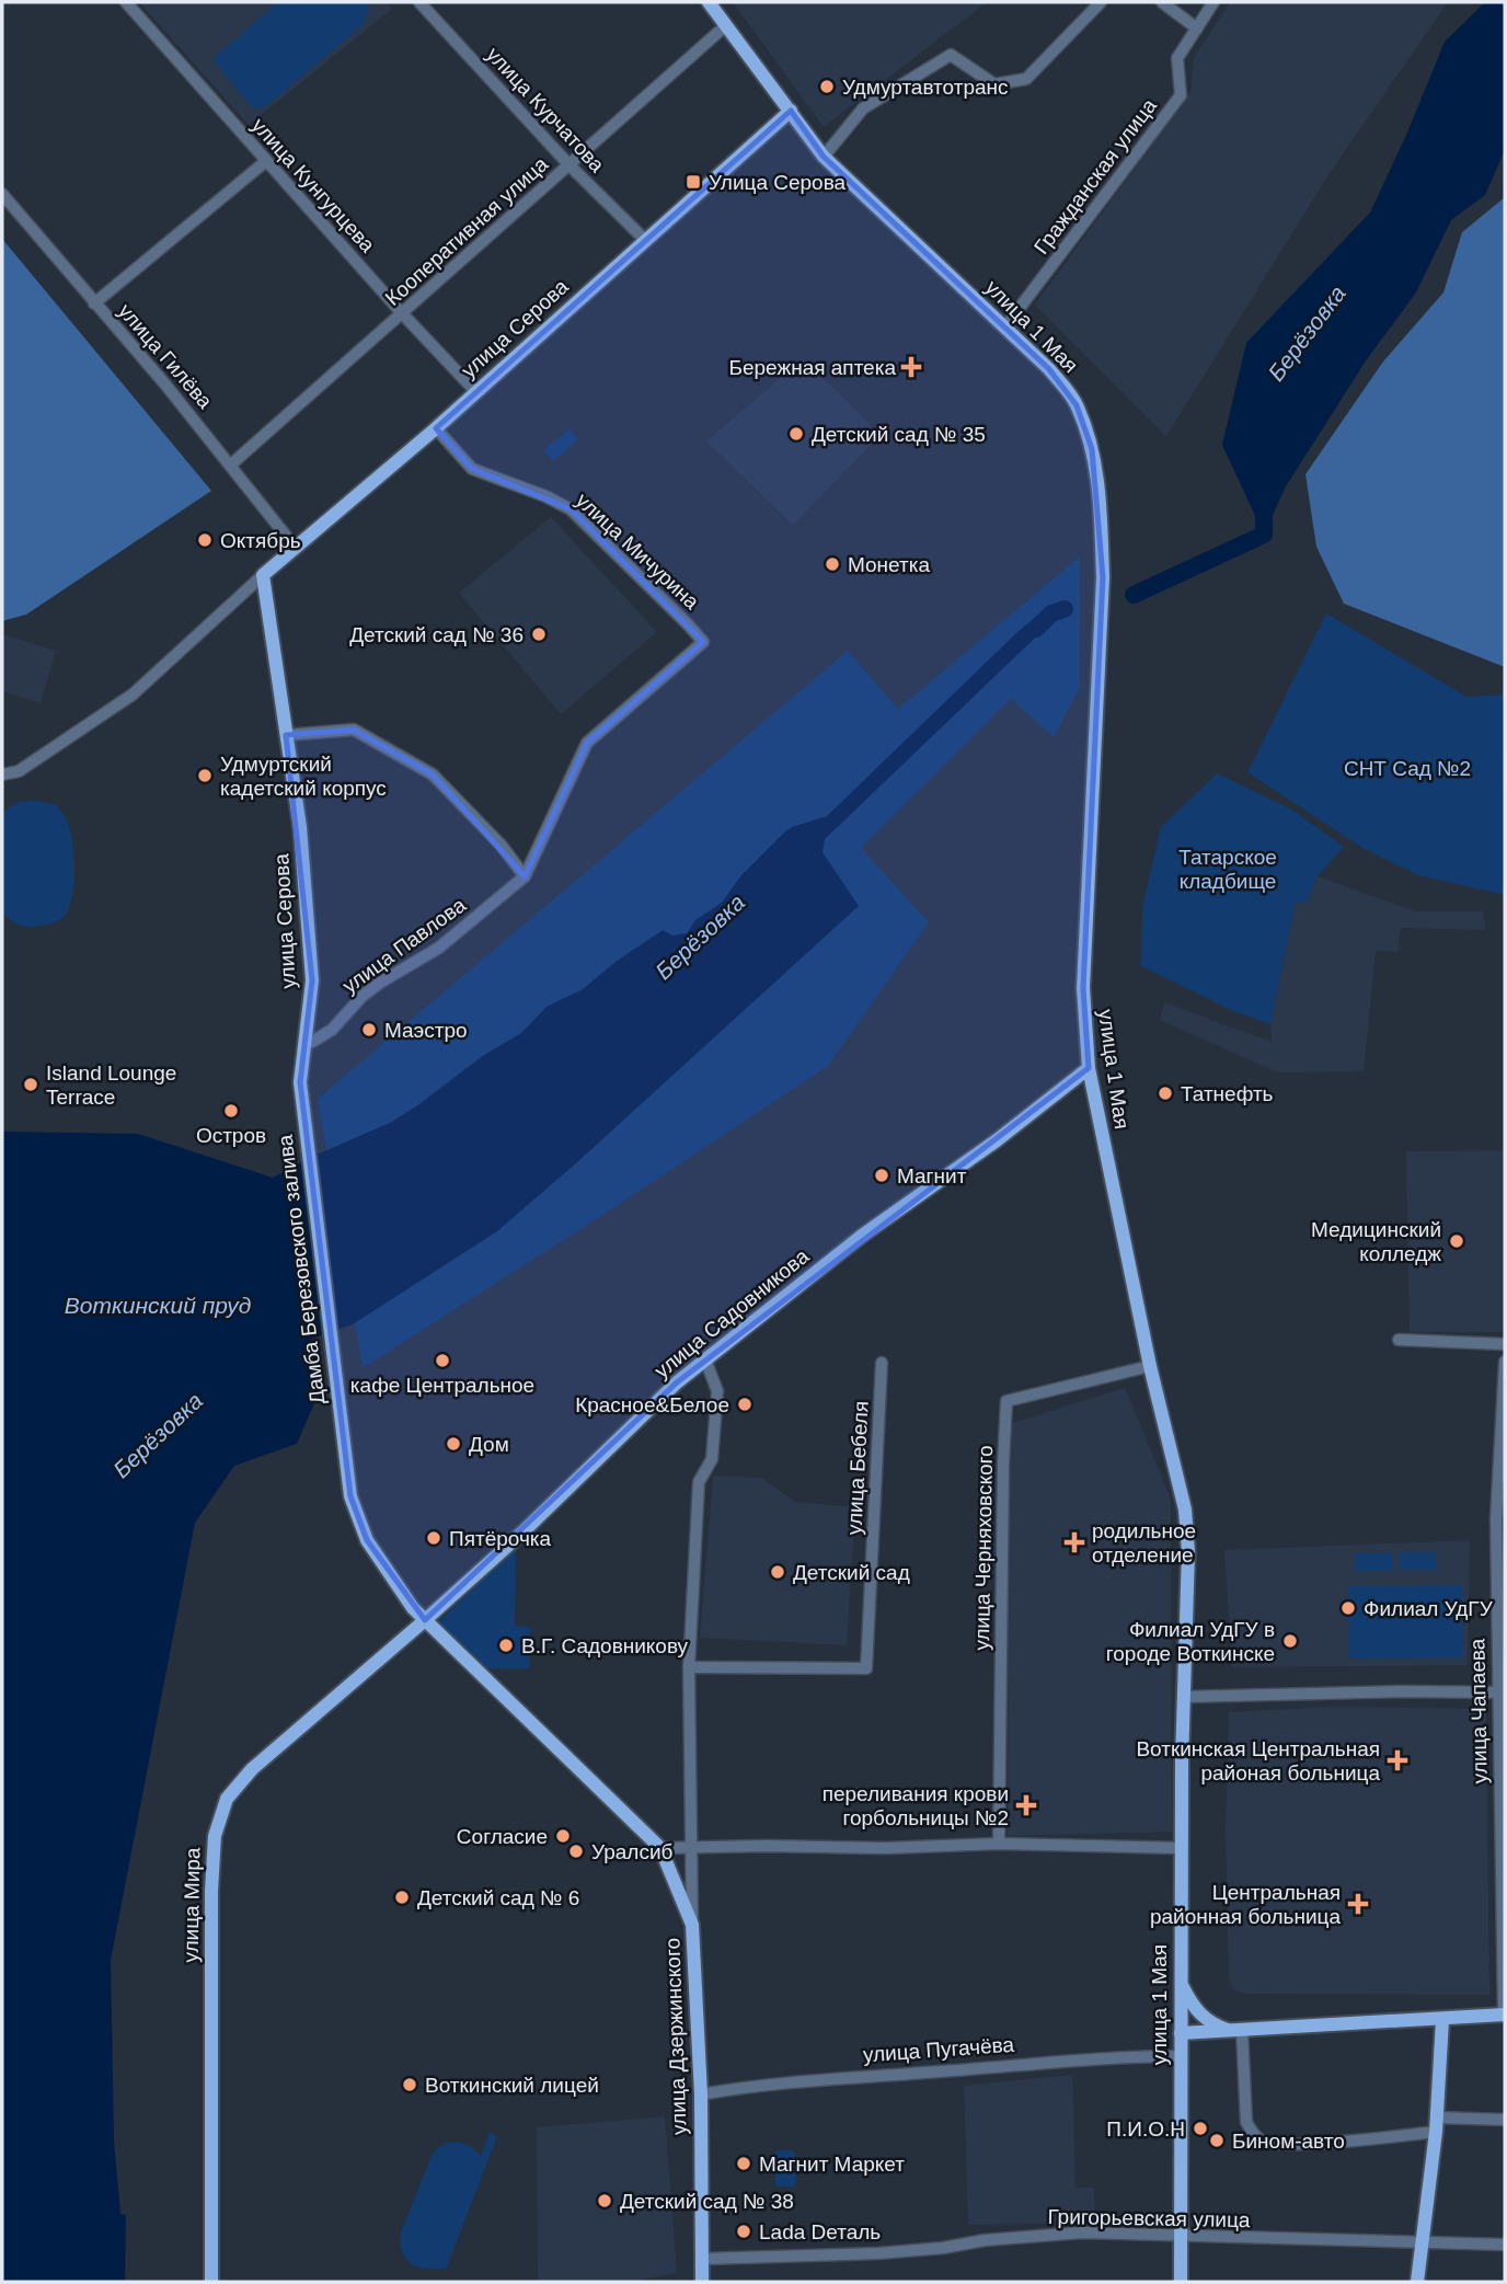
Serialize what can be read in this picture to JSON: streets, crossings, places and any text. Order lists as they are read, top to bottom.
{
  "streets": {
    "main road": [
      "улица 1 Мая",
      "улица Серова",
      "Дамба Березовского залива",
      "улица Садовникова",
      "улица Мира",
      "улица Дзержинского"
    ],
    "street": [
      "улица Курчатова",
      "Гражданская улица",
      "улица Кунгурцева",
      "Кооперативная улица",
      "улица Гилёва",
      "улица Мичурина",
      "улица Павлова",
      "улица Бебеля",
      "улица Черняховского",
      "улица Чапаева",
      "улица Пугачёва",
      "Григорьевская улица"
    ]
  },
  "crossings": [
    ["улица Курчатова", "Кооперативная улица"],
    ["улица Курчатова", "улица Серова"],
    ["Гражданская улица", "улица 1 Мая"],
    ["улица Кунгурцева", "Кооперативная улица"],
    ["улица Кунгурцева", "улица Серова"],
    ["Кооперативная улица", "улица 1 Мая"],
    ["Кооперативная улица", "улица Гилёва"],
    ["улица 1 Мая", "улица Серова"],
    ["улица 1 Мая", "улица Садовникова"],
    ["улица 1 Мая", "улица Черняховского"],
    ["улица 1 Мая", "улица Пугачёва"],
    ["улица 1 Мая", "Григорьевская улица"],
    ["улица Серова", "улица Гилёва"],
    ["улица Серова", "улица Мичурина"],
    ["улица Серова", "улица Павлова"],
    ["улица Серова", "Дамба Березовского залива"],
    ["улица Мичурина", "улица Павлова"],
    ["Дамба Березовского залива", "улица Садовникова"],
    ["Дамба Березовского залива", "улица Мира"],
    ["Дамба Березовского залива", "улица Дзержинского"],
    ["улица Садовникова", "улица Мира"],
    ["улица Садовникова", "улица Дзержинского"],
    ["улица Мира", "улица Дзержинского"],
    ["улица Дзержинского", "улица Пугачёва"],
    ["улица Дзержинского", "Григорьевская улица"]
  ],
  "water": ["Берёзовка", "Воткинский пруд"],
  "parks": ["СНТ Сад №2", "Татарское кладбище"],
  "places": {
    "other": [
      "Удмуртавтотранс",
      "Детский сад № 35",
      "Октябрь",
      "Монетка",
      "Детский сад № 36",
      "Удмуртский кадетский корпус",
      "Маэстро",
      "Island Lounge Terrace",
      "Татнефть",
      "Остров",
      "Магнит",
      "Медицинский колледж",
      "кафе Центральное",
      "Красное&Белое",
      "Дом",
      "Пятёрочка",
      "Детский сад",
      "Филиал УдГУ",
      "Филиал УдГУ в городе Воткинске",
      "В.Г. Садовникову",
      "Согласие",
      "Уралсиб",
      "Детский сад № 6",
      "Воткинский лицей",
      "П.И.О.Н",
      "Бином-авто",
      "Магнит Маркет",
      "Детский сад № 38",
      "Lada Dеталь"
    ],
    "transit": ["Улица Серова"],
    "health": [
      "Бережная аптека",
      "родильное отделение",
      "Воткинская Центральная районая больница",
      "переливания крови горбольницы №2",
      "Центральная районная больница"
    ]
  }
}
